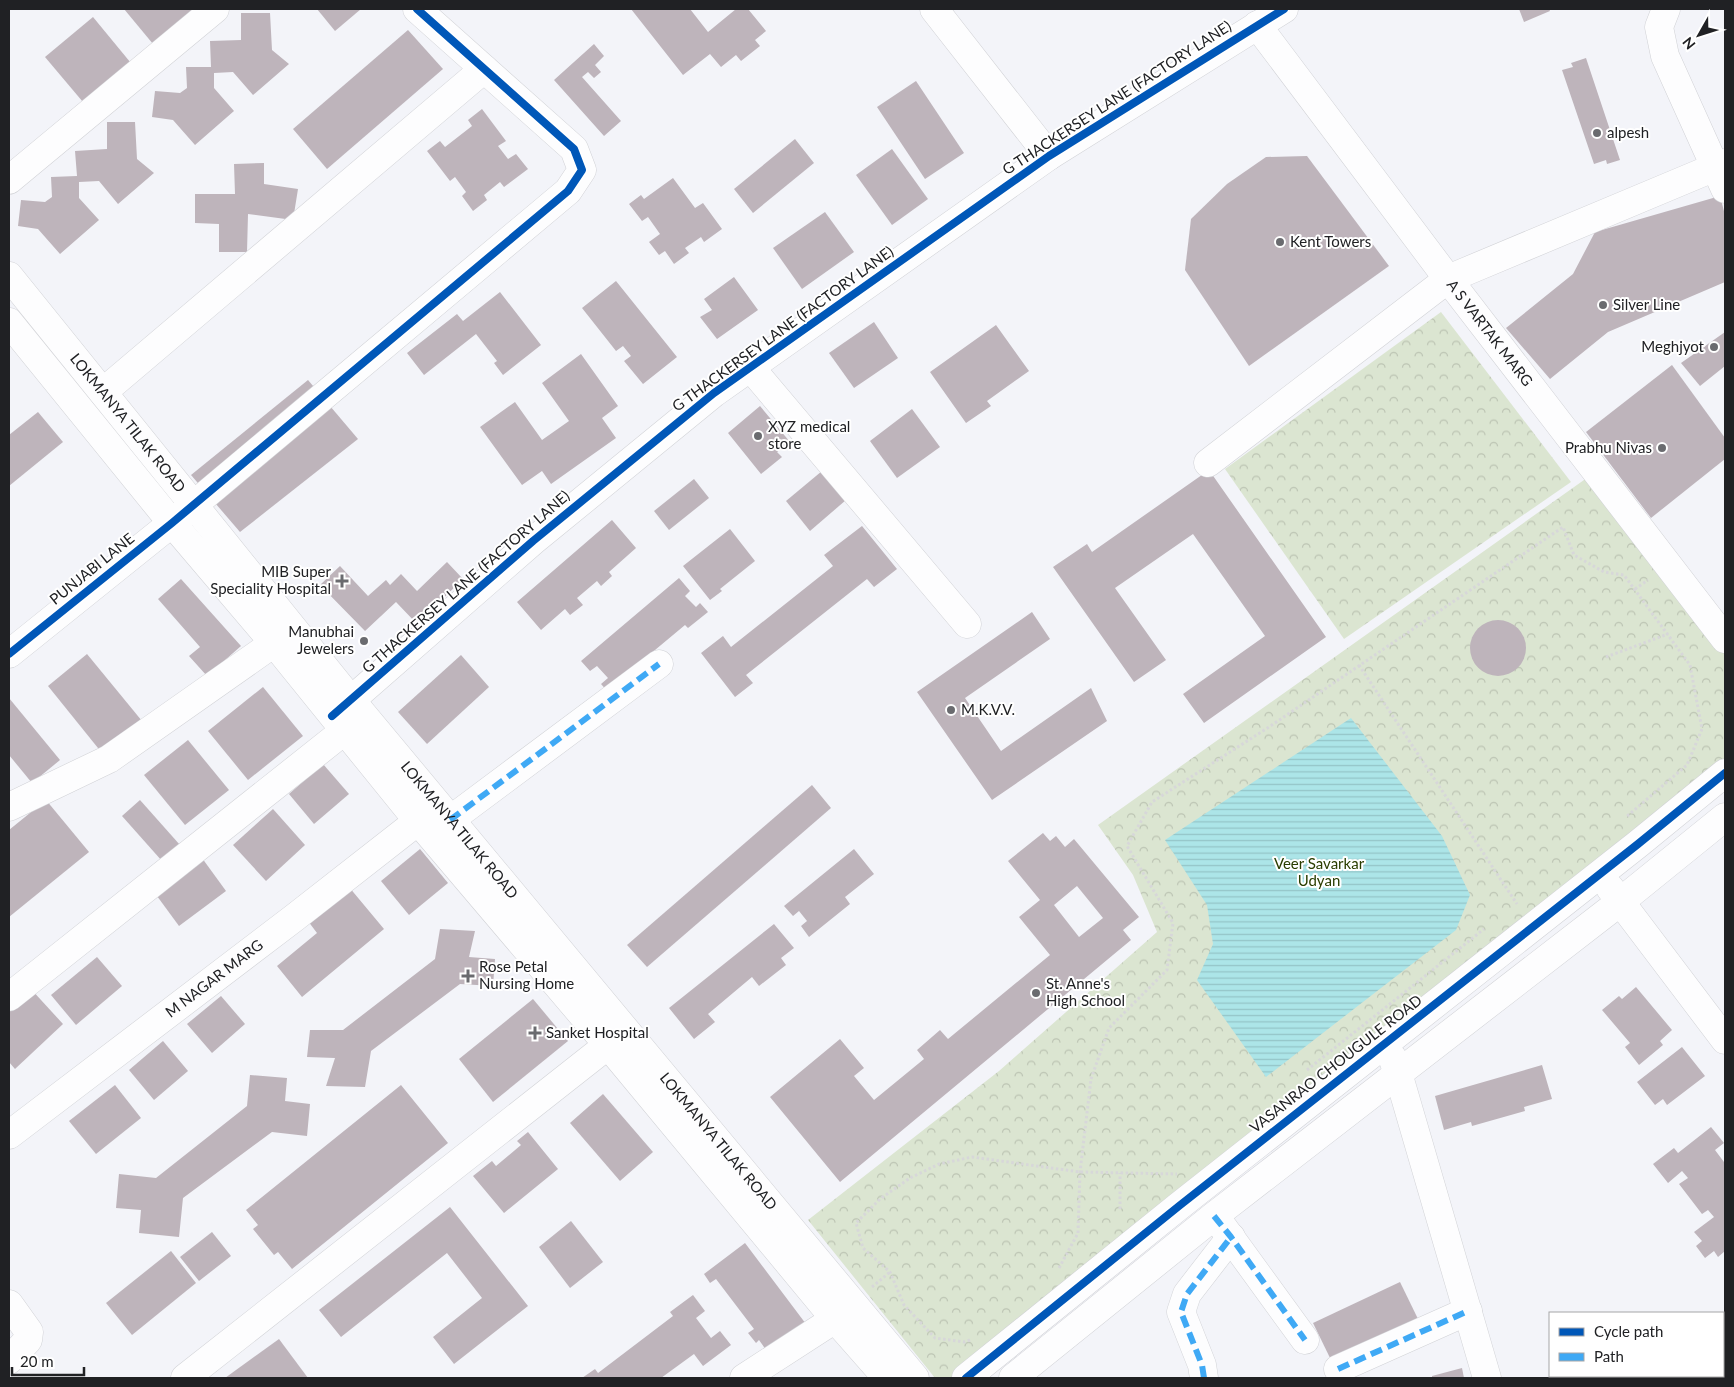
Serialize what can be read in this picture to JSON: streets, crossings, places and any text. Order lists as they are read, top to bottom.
{
  "streets": {
    "street": [
      "G THACKERSEY LANE (FACTORY LANE)",
      "A S VARTAK MARG",
      "LOKMANYA TILAK ROAD",
      "PUNJABI LANE",
      "M NAGAR MARG",
      "VASANRAO CHOUGULE ROAD"
    ]
  },
  "crossings": [
    ["G THACKERSEY LANE (FACTORY LANE)", "A S VARTAK MARG"],
    ["G THACKERSEY LANE (FACTORY LANE)", "LOKMANYA TILAK ROAD"],
    ["LOKMANYA TILAK ROAD", "PUNJABI LANE"],
    ["LOKMANYA TILAK ROAD", "M NAGAR MARG"]
  ],
  "parks": ["Veer Savarkar Udyan"],
  "places": {
    "other": [
      "alpesh",
      "Kent Towers",
      "Silver Line",
      "Meghjyot",
      "XYZ medical store",
      "Prabhu Nivas",
      "Manubhai Jewelers",
      "M.K.V.V.",
      "St. Anne's High School"
    ],
    "health": ["MIB Super Speciality Hospital", "Rose Petal Nursing Home", "Sanket Hospital"]
  },
  "legend": ["Cycle path", "Path"],
  "scale_bar": "20 m",
  "north": "bottom left"
}
